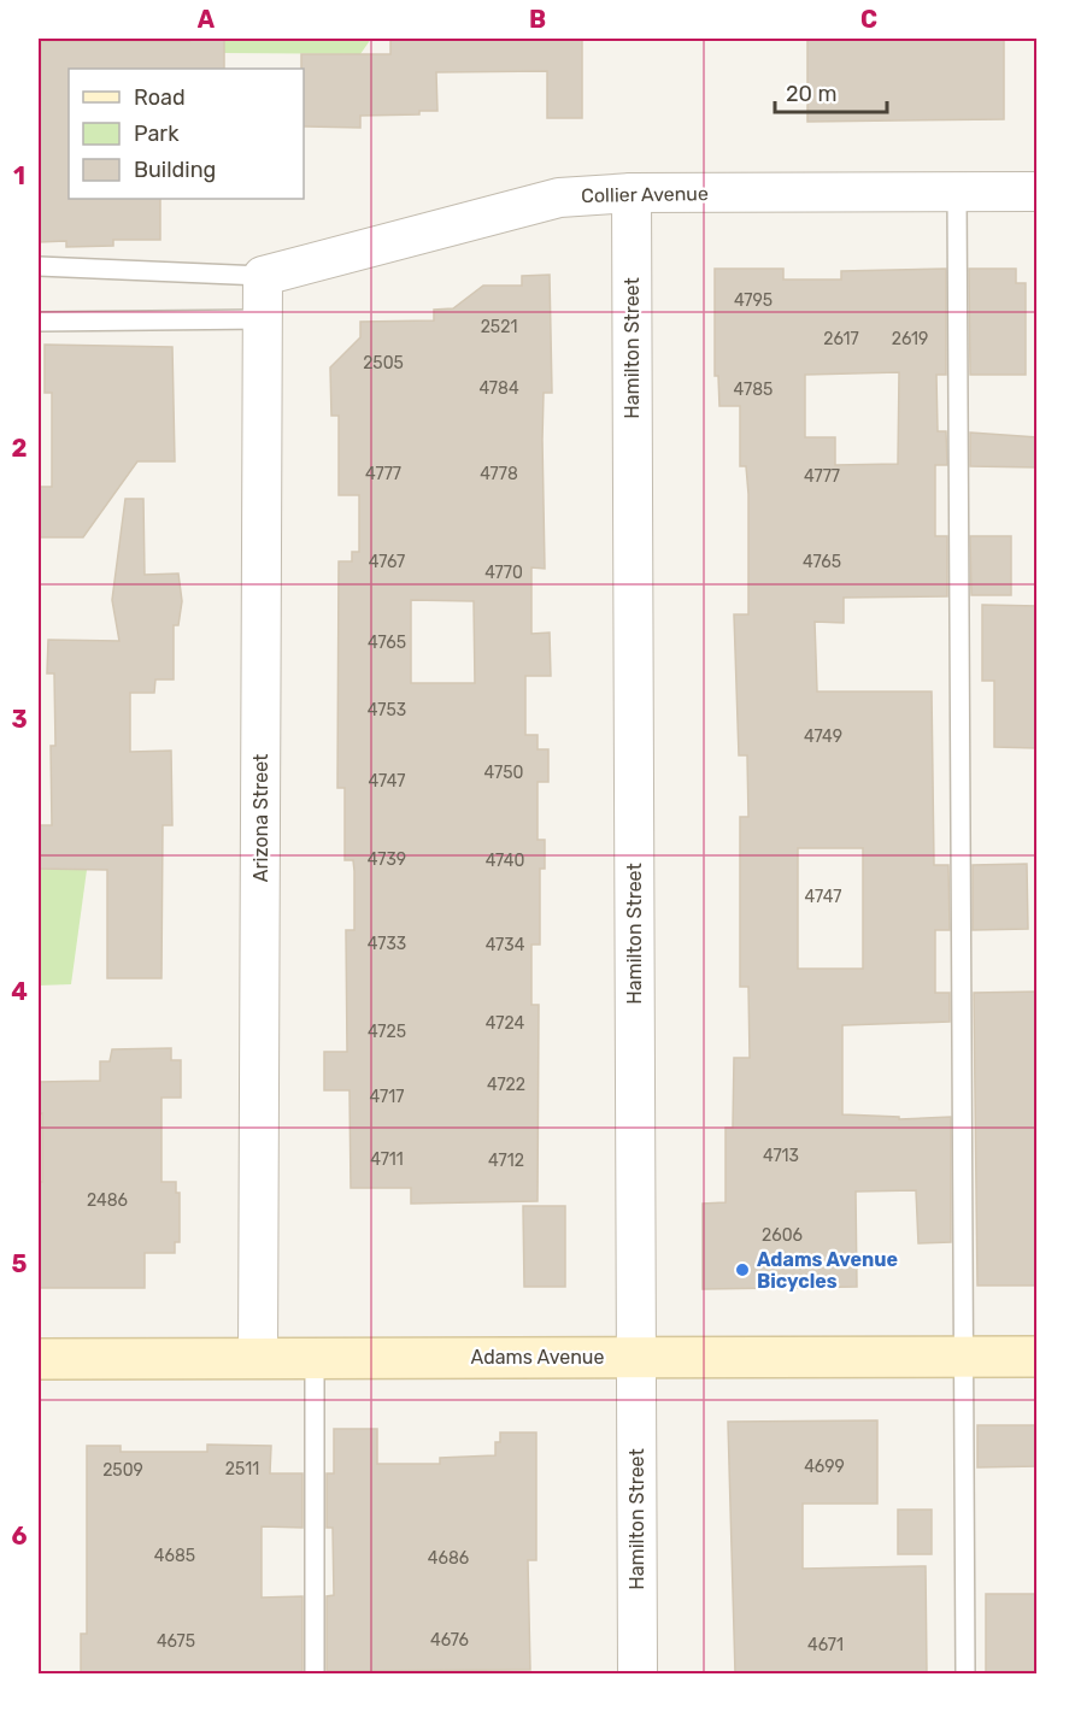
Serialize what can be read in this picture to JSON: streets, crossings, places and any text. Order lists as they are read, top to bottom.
{
  "streets": {
    "main road": ["Adams Avenue"],
    "street": ["Collier Avenue", "Hamilton Street", "Arizona Street"]
  },
  "crossings": [
    ["Collier Avenue", "Hamilton Street"],
    ["Collier Avenue", "Arizona Street"],
    ["Hamilton Street", "Adams Avenue"],
    ["Arizona Street", "Adams Avenue"]
  ],
  "places": ["Adams Avenue Bicycles"],
  "house_numbers": [
    "4795",
    "2521",
    "2617",
    "2619",
    "2505",
    "4784",
    "4785",
    "4777",
    "4778",
    "4777",
    "4767",
    "4765",
    "4770",
    "4765",
    "4753",
    "4749",
    "4750",
    "4747",
    "4739",
    "4740",
    "4747",
    "4733",
    "4734",
    "4724",
    "4725",
    "4722",
    "4717",
    "4713",
    "4711",
    "4712",
    "2486",
    "2606",
    "4699",
    "2511",
    "2509",
    "4685",
    "4686",
    "4676",
    "4675",
    "4671"
  ],
  "legend": ["Road", "Park", "Building"],
  "scale_bar": "20 m",
  "grid": {
    "columns": ["A", "B", "C"],
    "rows": [
      "1",
      "2",
      "3",
      "4",
      "5",
      "6"
    ]
  }
}
